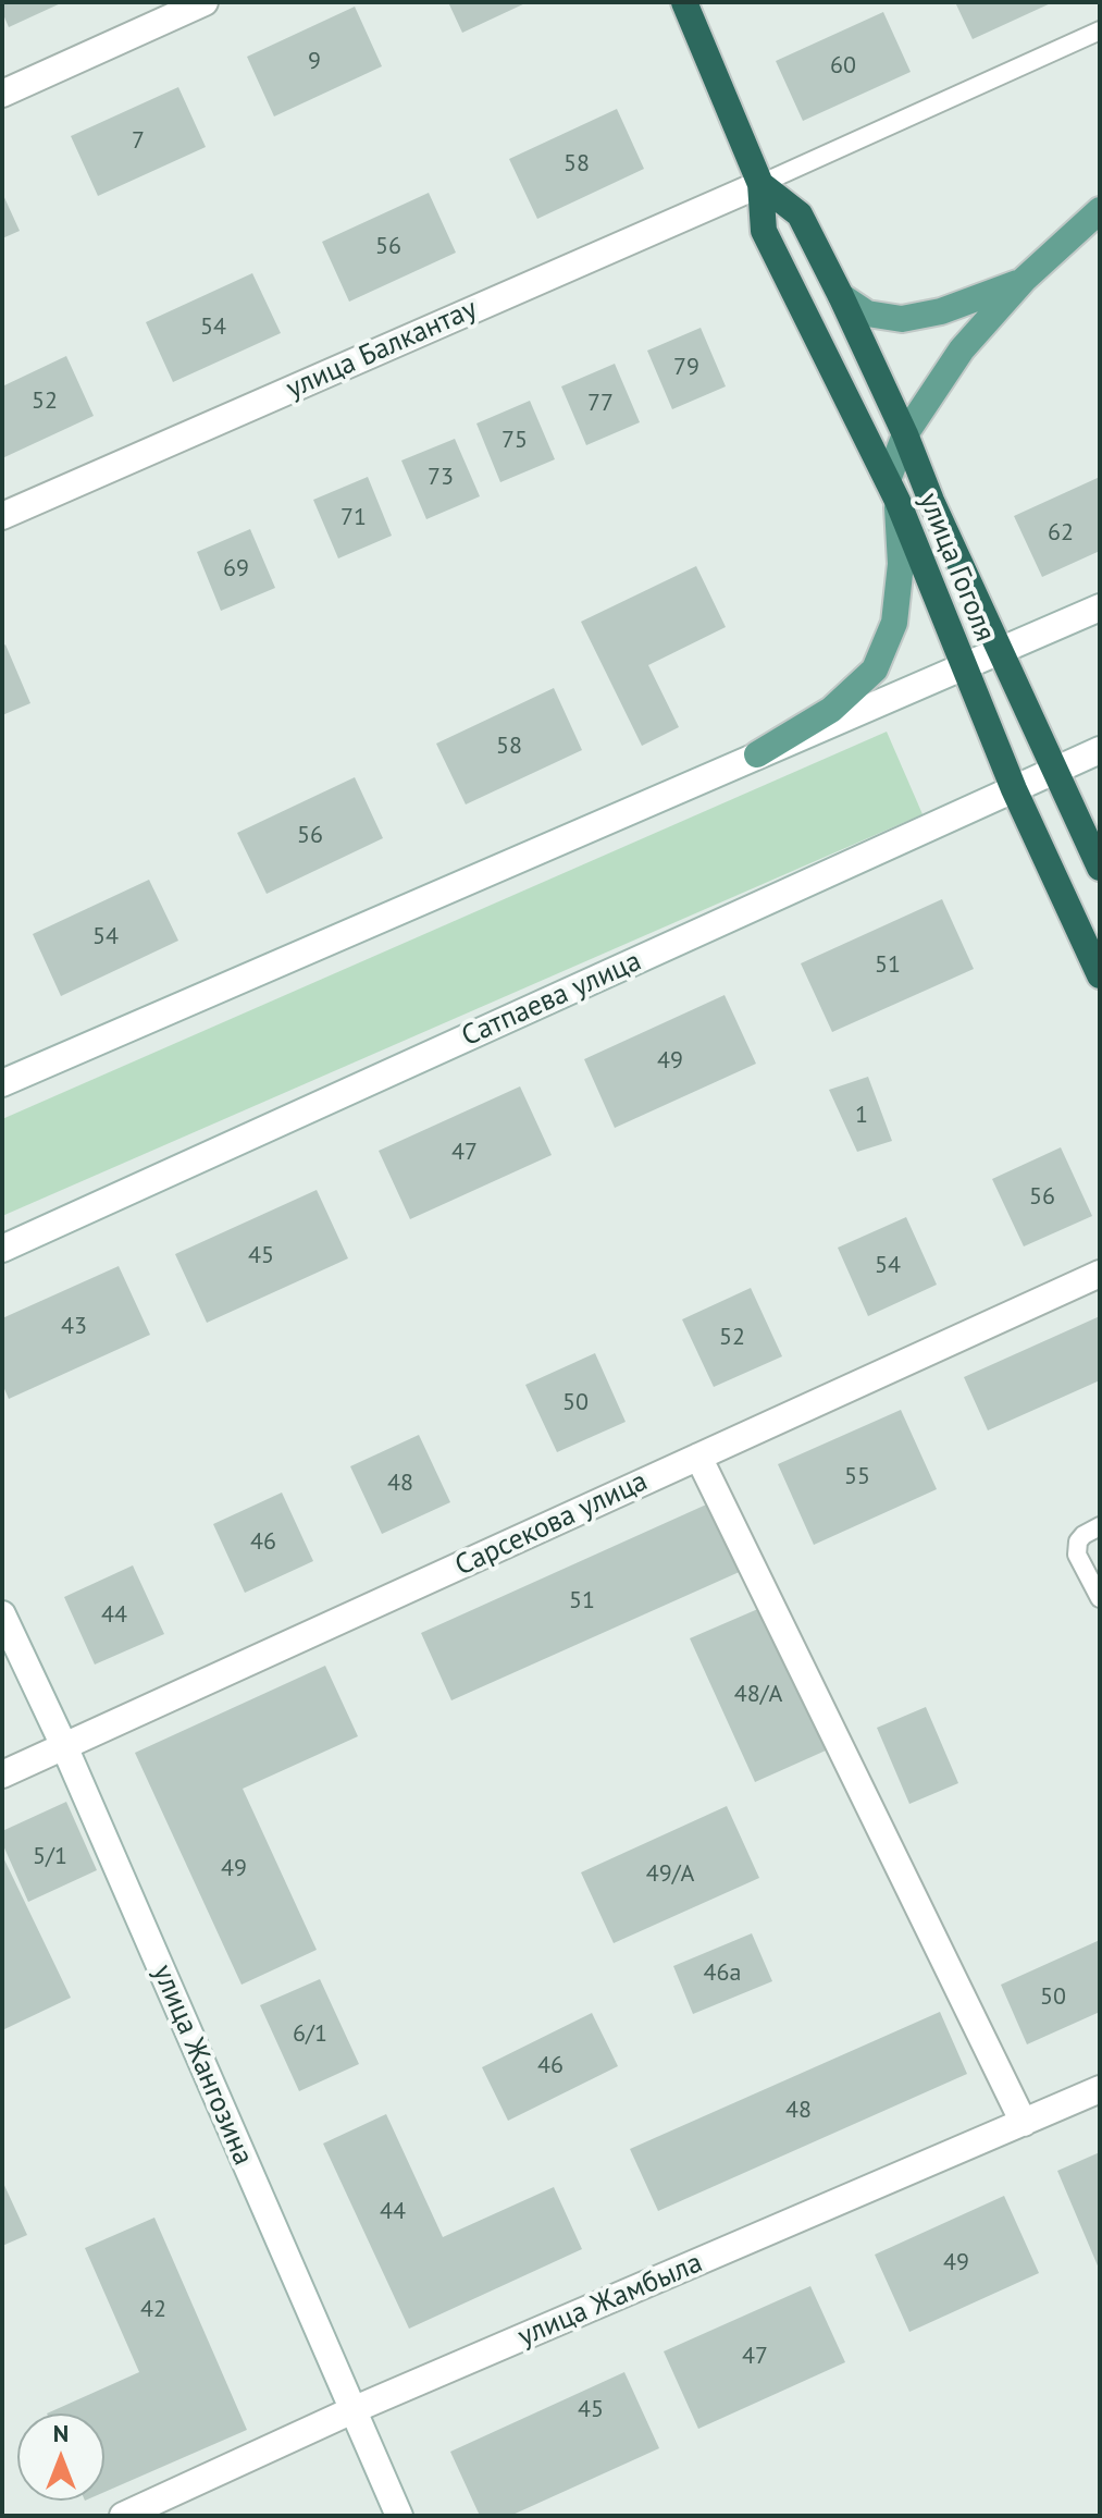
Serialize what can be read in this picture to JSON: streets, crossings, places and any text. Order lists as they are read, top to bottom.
{
  "streets": {
    "highway": ["улица Гоголя"],
    "street": [
      "улица Балкантау",
      "Сатпаева улица",
      "Сарсекова улица",
      "улица Жангозина",
      "улица Жамбыла"
    ]
  },
  "crossings": [
    ["улица Балкантау", "улица Гоголя"],
    ["улица Гоголя", "Сатпаева улица"],
    ["Сарсекова улица", "улица Жангозина"],
    ["улица Жангозина", "улица Жамбыла"]
  ],
  "house_numbers": [
    "9",
    "60",
    "7",
    "58",
    "56",
    "54",
    "79",
    "52",
    "77",
    "75",
    "73",
    "71",
    "62",
    "69",
    "58",
    "56",
    "54",
    "51",
    "49",
    "1",
    "47",
    "56",
    "45",
    "54",
    "43",
    "52",
    "50",
    "55",
    "48",
    "46",
    "51",
    "44",
    "48/А",
    "5/1",
    "49",
    "49/А",
    "46а",
    "50",
    "6/1",
    "46",
    "48",
    "44",
    "49",
    "42",
    "47",
    "45"
  ],
  "north": "top"
}
